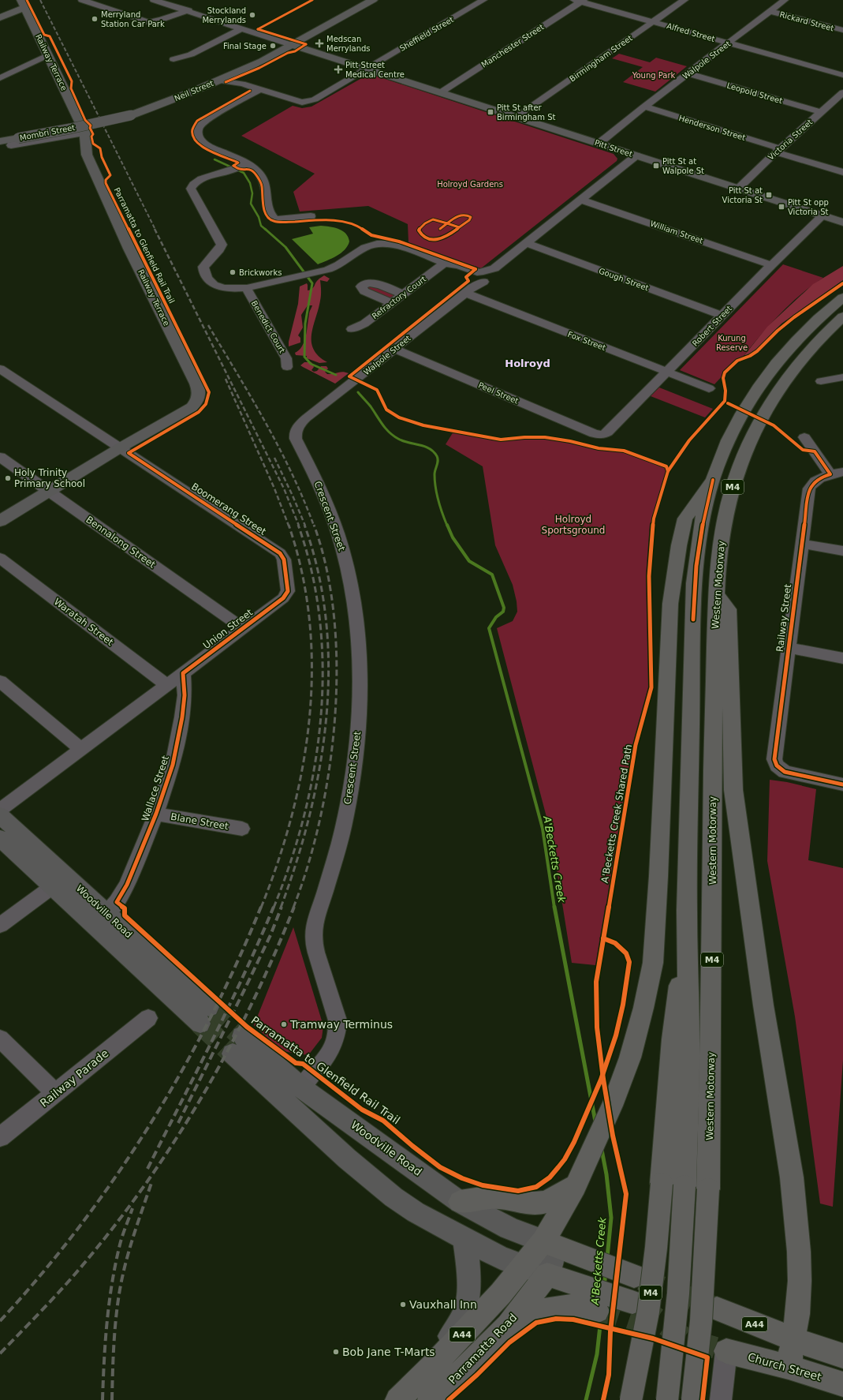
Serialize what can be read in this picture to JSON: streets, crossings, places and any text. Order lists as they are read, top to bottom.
{
  "streets": {
    "highway": [
      "M4",
      "Western Motorway",
      "A44",
      "Parramatta Road",
      "Church Street"
    ],
    "main road": [
      "Railway Terrace",
      "Neil Street",
      "Mombri Street",
      "Pitt Street",
      "Woodville Road"
    ],
    "street": [
      "Rickard Street",
      "Alfred Street",
      "Sheffield Street",
      "Manchester Street",
      "Birmingham Street",
      "Walpole Street",
      "Leopold Street",
      "Henderson Street",
      "Victoria Street",
      "William Street",
      "Gough Street",
      "Refractory Court",
      "Robert Street",
      "Benedict Court",
      "Fox Street",
      "Peel Street",
      "Boomerang Street",
      "Crescent Street",
      "Bennalong Street",
      "Railway Street",
      "Waratah Street",
      "Union Street",
      "Wallace Street",
      "Blane Street",
      "Railway Parade"
    ],
    "cycle path": ["Parramatta to Glenfield Rail Trail", "A'Becketts Creek Shared Path"]
  },
  "crossings": [
    ["Rickard Street", "Walpole Street"],
    ["Alfred Street", "Manchester Street"],
    ["Alfred Street", "Birmingham Street"],
    ["Alfred Street", "Walpole Street"],
    ["Sheffield Street", "Neil Street"],
    ["Sheffield Street", "Pitt Street"],
    ["Manchester Street", "Pitt Street"],
    ["Birmingham Street", "Pitt Street"],
    ["Walpole Street", "Leopold Street"],
    ["Walpole Street", "Henderson Street"],
    ["Walpole Street", "Pitt Street"],
    ["Walpole Street", "William Street"],
    ["Walpole Street", "Gough Street"],
    ["Walpole Street", "Fox Street"],
    ["Walpole Street", "Peel Street"],
    ["Walpole Street", "Crescent Street"],
    ["Railway Terrace", "Mombri Street"],
    ["Railway Terrace", "Boomerang Street"],
    ["Neil Street", "Mombri Street"],
    ["Neil Street", "Pitt Street"],
    ["Leopold Street", "Victoria Street"],
    ["Henderson Street", "Victoria Street"],
    ["Victoria Street", "Pitt Street"],
    ["Pitt Street", "Robert Street"],
    ["William Street", "Robert Street"],
    ["Gough Street", "Robert Street"],
    ["Refractory Court", "Fox Street"],
    ["Robert Street", "Fox Street"],
    ["Robert Street", "Peel Street"],
    ["Benedict Court", "Fox Street"],
    ["Boomerang Street", "Union Street"],
    ["Crescent Street", "Woodville Road"],
    ["Bennalong Street", "Union Street"],
    ["Waratah Street", "Union Street"],
    ["Union Street", "Wallace Street"],
    ["Wallace Street", "Blane Street"],
    ["Wallace Street", "Woodville Road"],
    ["Woodville Road", "A44"],
    ["Woodville Road", "Parramatta Road"],
    ["A44", "Parramatta Road"]
  ],
  "districts": ["Holroyd"],
  "water": ["A'Becketts Creek"],
  "parks": [
    "Young Park",
    "Holroyd Gardens",
    "Kurung Reserve",
    "Holroyd Sportsground"
  ],
  "places": {
    "other": [
      "Stockland Merrylands",
      "Merryland Station Car Park",
      "Final Stage",
      "Brickworks",
      "Holy Trinity Primary School",
      "Tramway Terminus",
      "Vauxhall Inn",
      "Bob Jane T-Marts"
    ],
    "health": ["Medscan Merrylands", "Pitt Street Medical Centre"],
    "transit": [
      "Pitt St after Birmingham St",
      "Pitt St at Walpole St",
      "Pitt St at Victoria St",
      "Pitt St opp Victoria St"
    ]
  }
}
